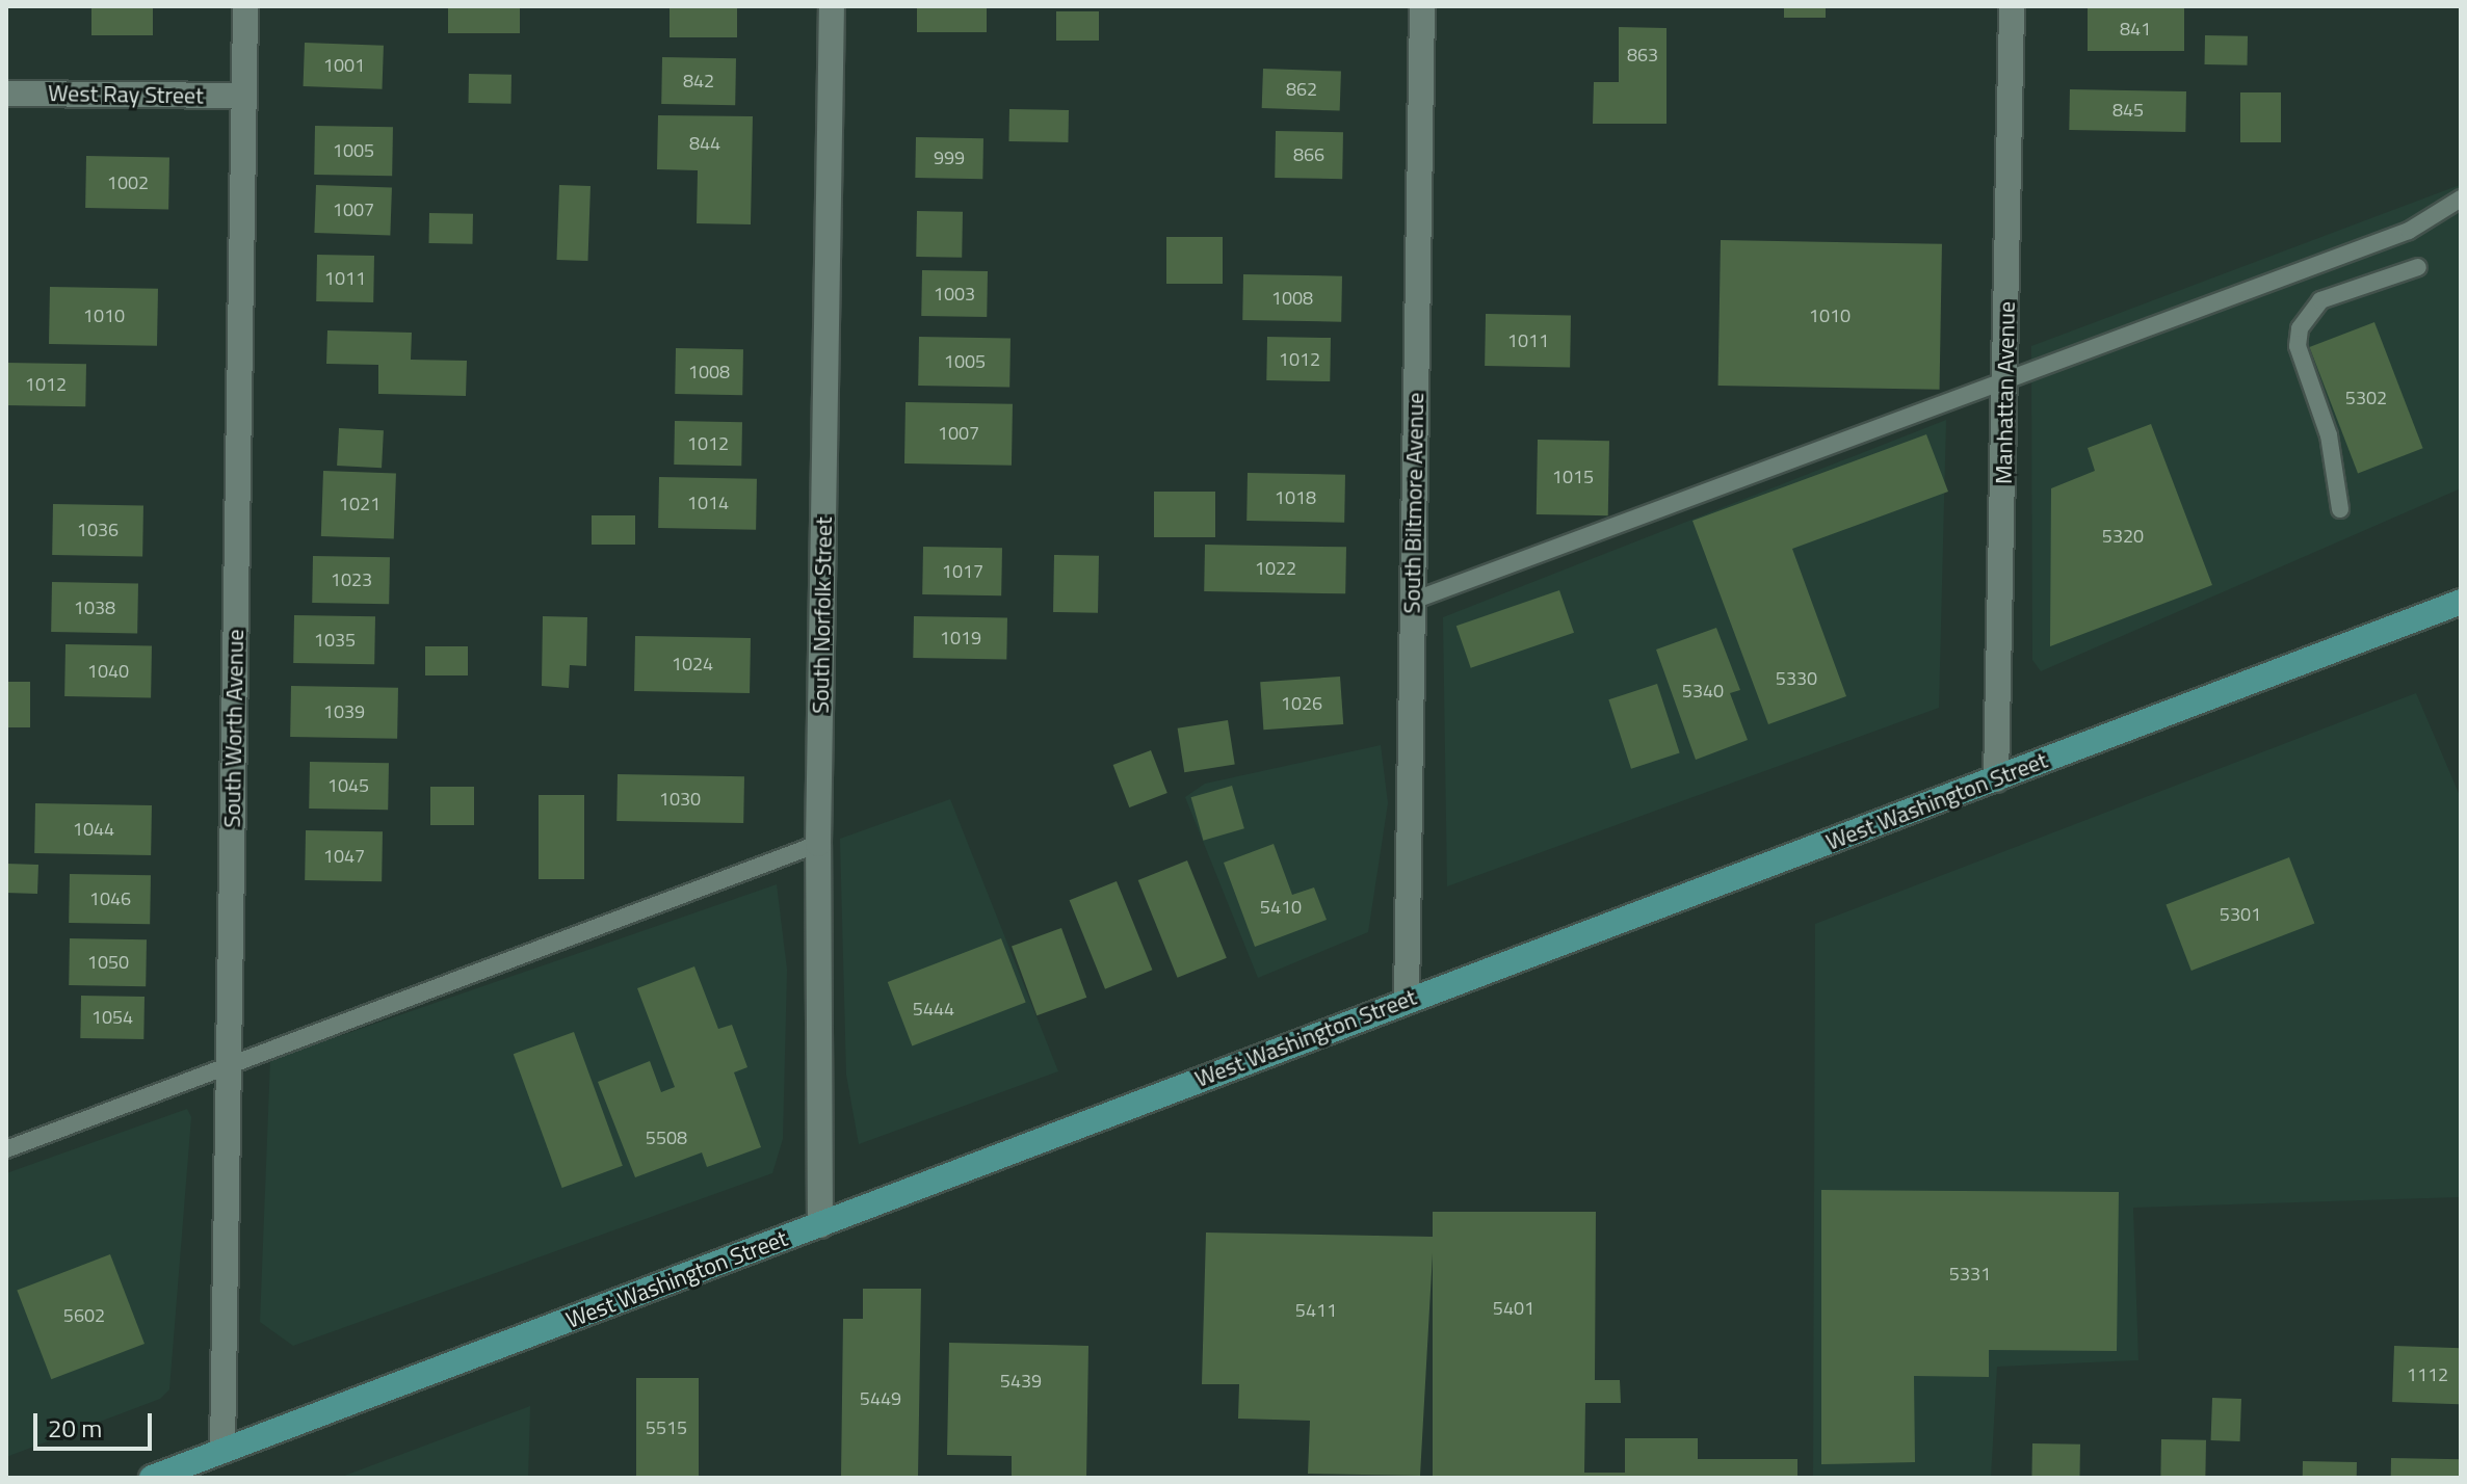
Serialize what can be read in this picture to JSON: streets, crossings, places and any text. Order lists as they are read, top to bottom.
{
  "streets": {
    "main road": ["West Washington Street"],
    "street": [
      "West Ray Street",
      "Manhattan Avenue",
      "South Biltmore Avenue",
      "South Norfolk Street",
      "South Worth Avenue"
    ]
  },
  "crossings": [
    ["West Ray Street", "South Worth Avenue"],
    ["Manhattan Avenue", "West Washington Street"],
    ["South Biltmore Avenue", "West Washington Street"],
    ["South Norfolk Street", "West Washington Street"],
    ["South Worth Avenue", "West Washington Street"]
  ],
  "house_numbers": [
    "841",
    "863",
    "1001",
    "842",
    "862",
    "845",
    "844",
    "1005",
    "866",
    "999",
    "1002",
    "1007",
    "1011",
    "1003",
    "1008",
    "1010",
    "1010",
    "1011",
    "1012",
    "1005",
    "1008",
    "1012",
    "5302",
    "1007",
    "1012",
    "1015",
    "1018",
    "1014",
    "1021",
    "1036",
    "5320",
    "1022",
    "1017",
    "1023",
    "1038",
    "1019",
    "1035",
    "1024",
    "1040",
    "5330",
    "5340",
    "1026",
    "1039",
    "1045",
    "1030",
    "1044",
    "1047",
    "1046",
    "5410",
    "5301",
    "1050",
    "5444",
    "1054",
    "5508",
    "5331",
    "5401",
    "5411",
    "5602",
    "1112",
    "5439",
    "5449",
    "5515"
  ],
  "scale_bar": "20 m"
}
